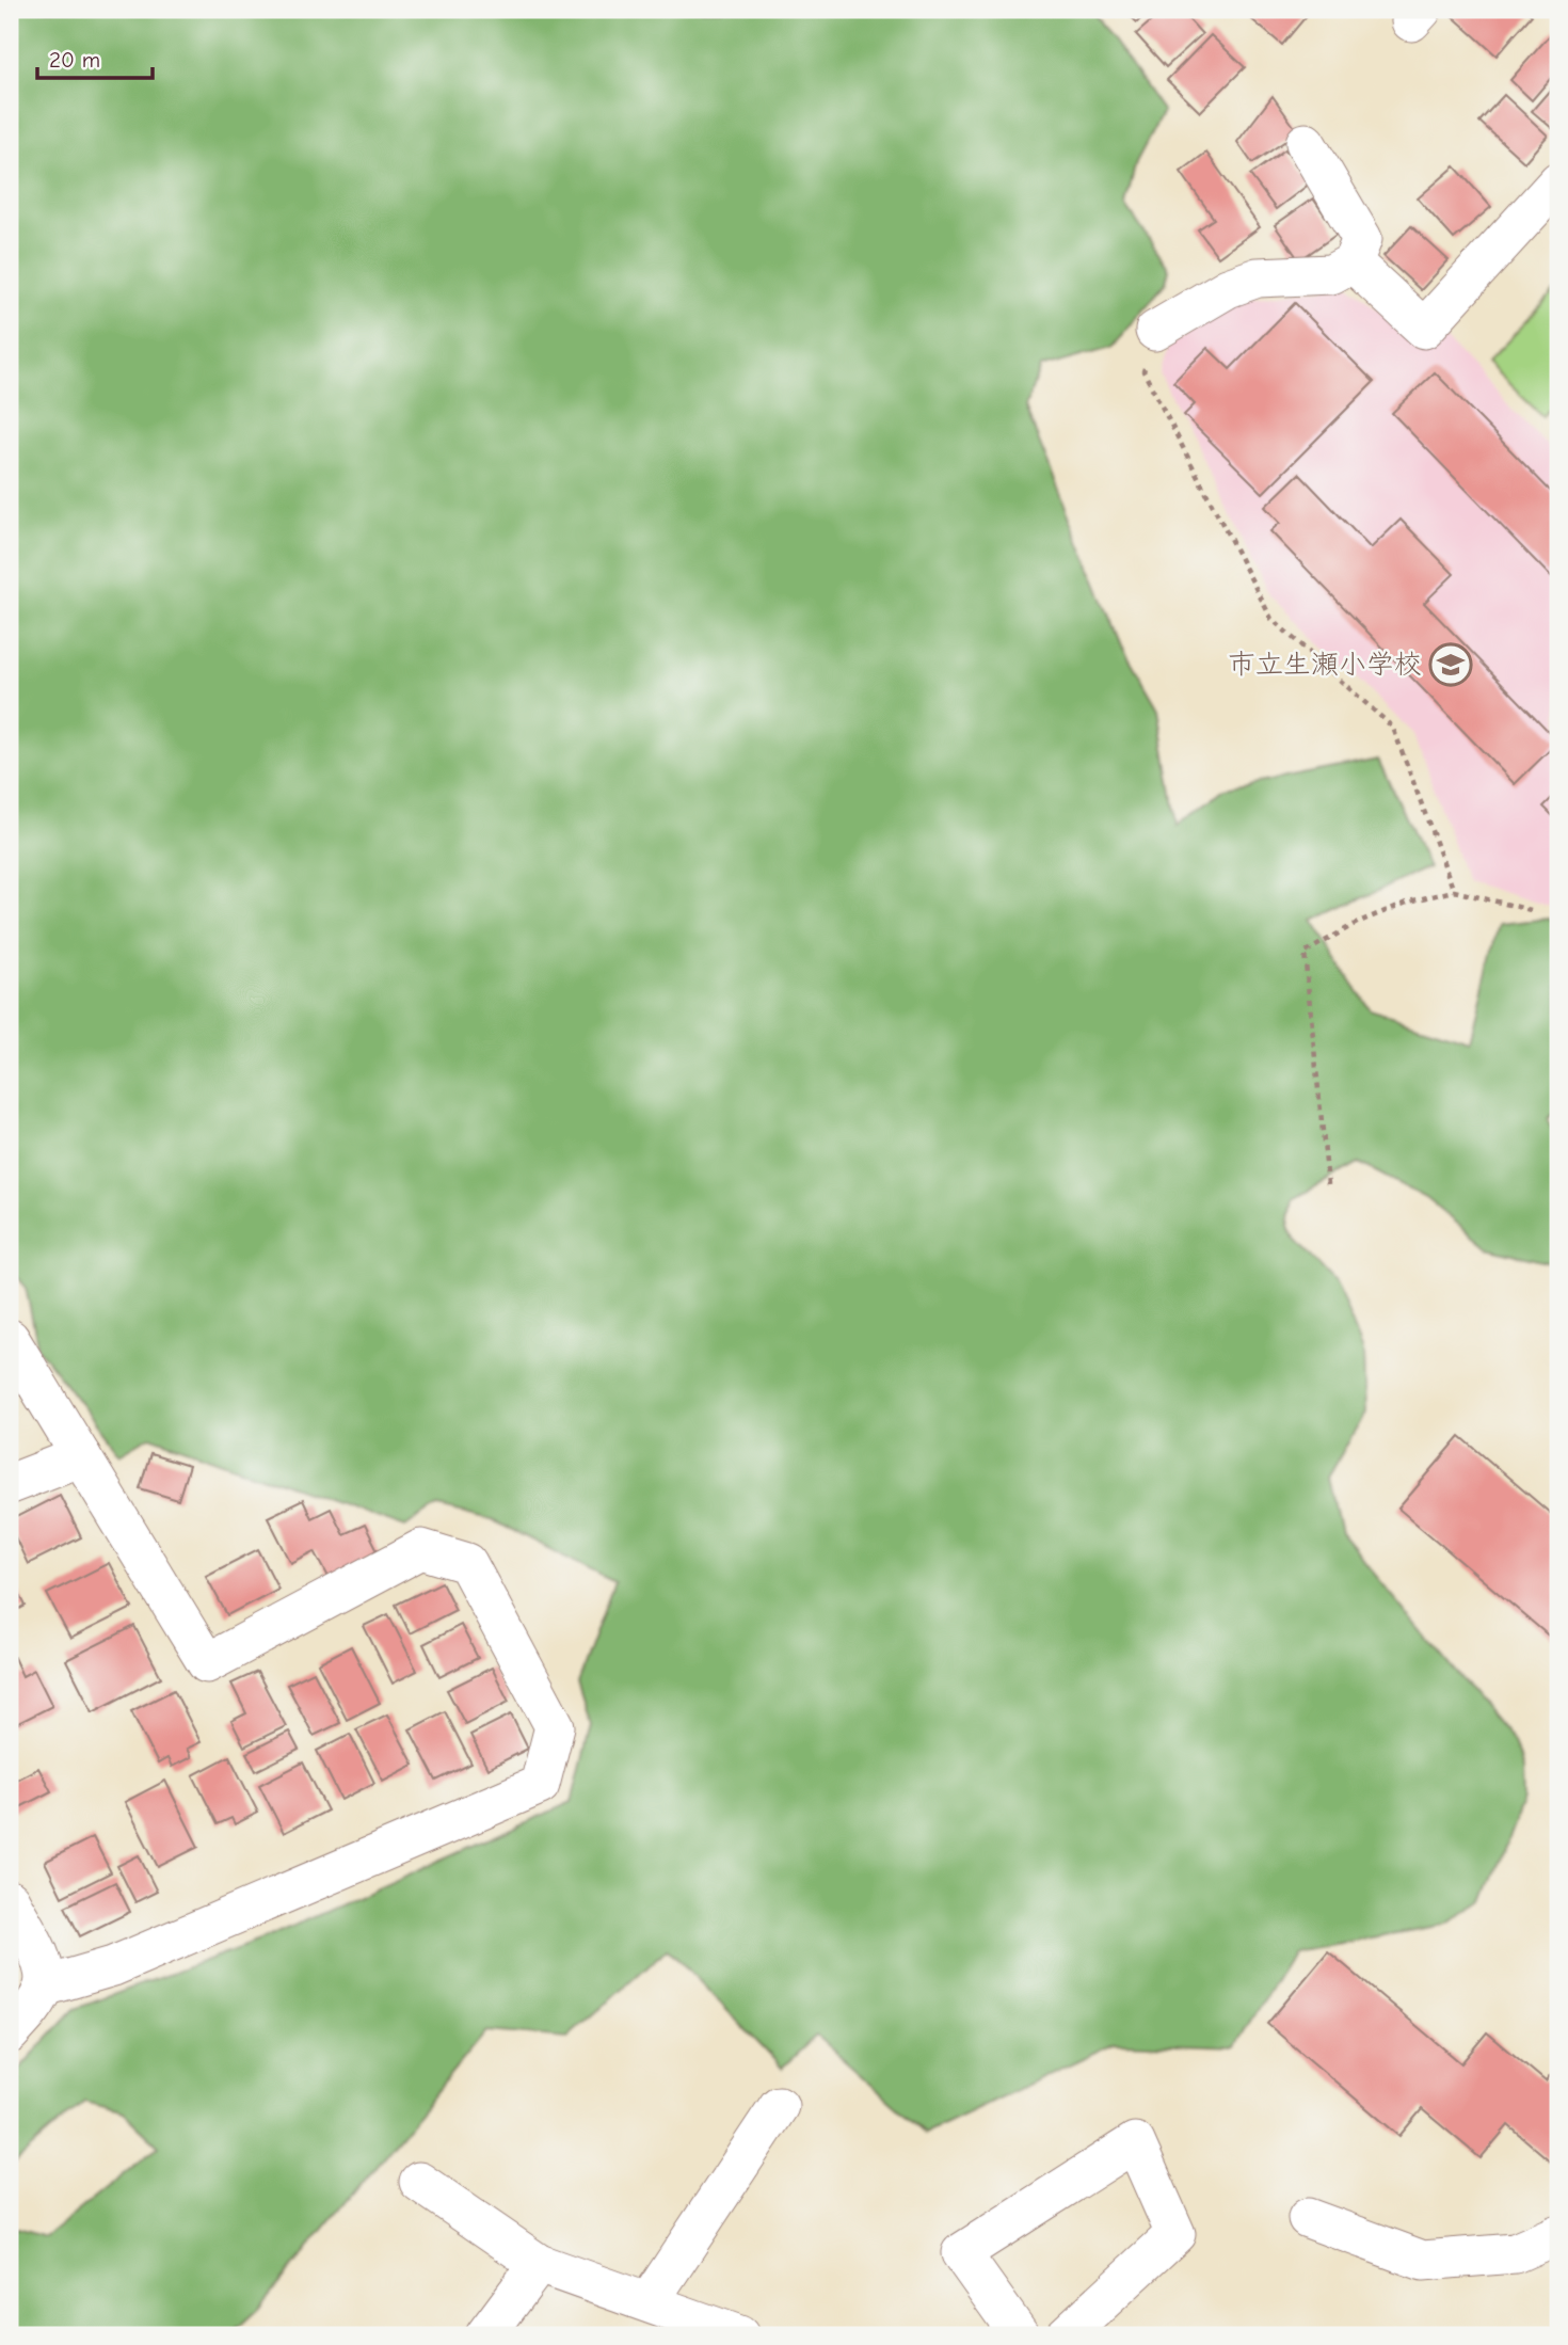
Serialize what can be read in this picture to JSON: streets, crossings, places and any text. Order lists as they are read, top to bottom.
{
  "places": {
    "school or university": ["市立生瀬小学校"]
  },
  "scale_bar": "20 m"
}
